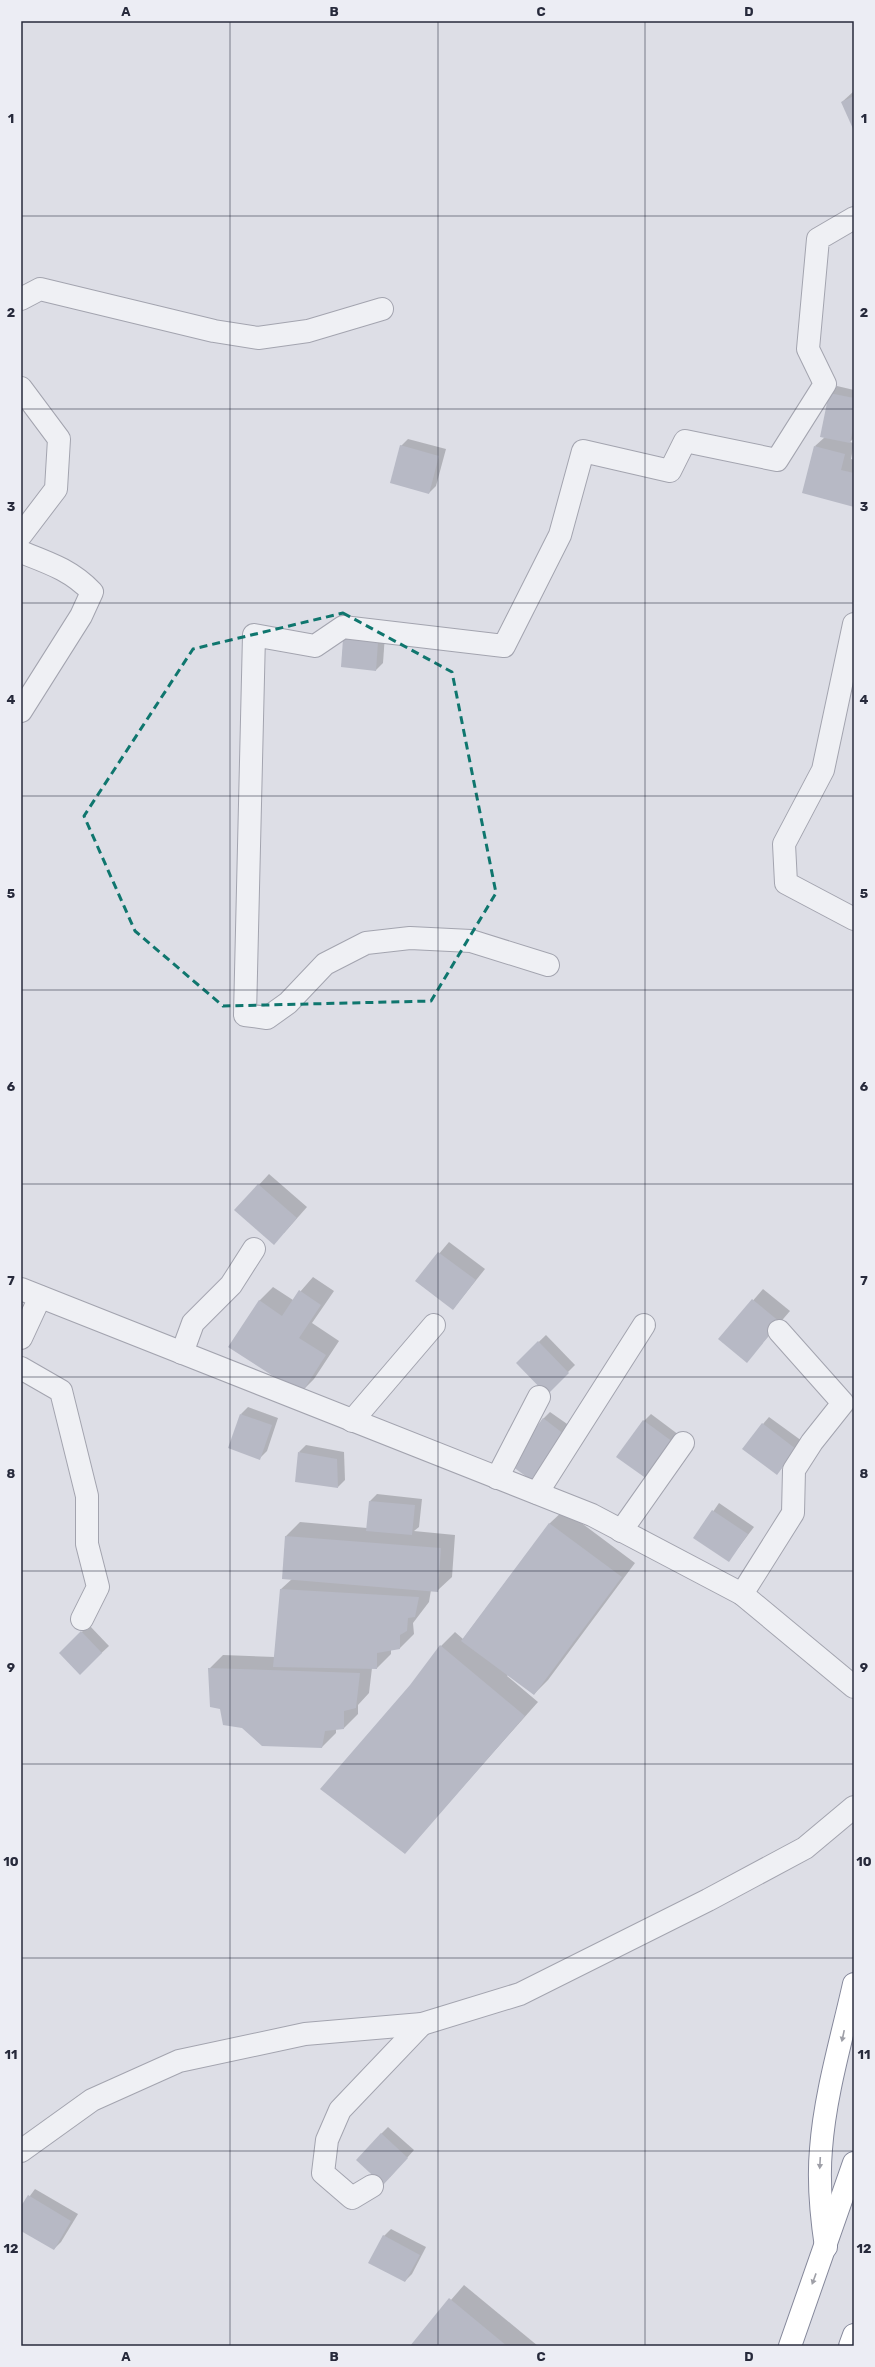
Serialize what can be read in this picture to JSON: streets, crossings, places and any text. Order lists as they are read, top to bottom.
{
  "grid": {
    "columns": [
      "A",
      "B",
      "C",
      "D"
    ],
    "rows": [
      "1",
      "2",
      "3",
      "4",
      "5",
      "6",
      "7",
      "8",
      "9",
      "10",
      "11",
      "12"
    ]
  }
}
